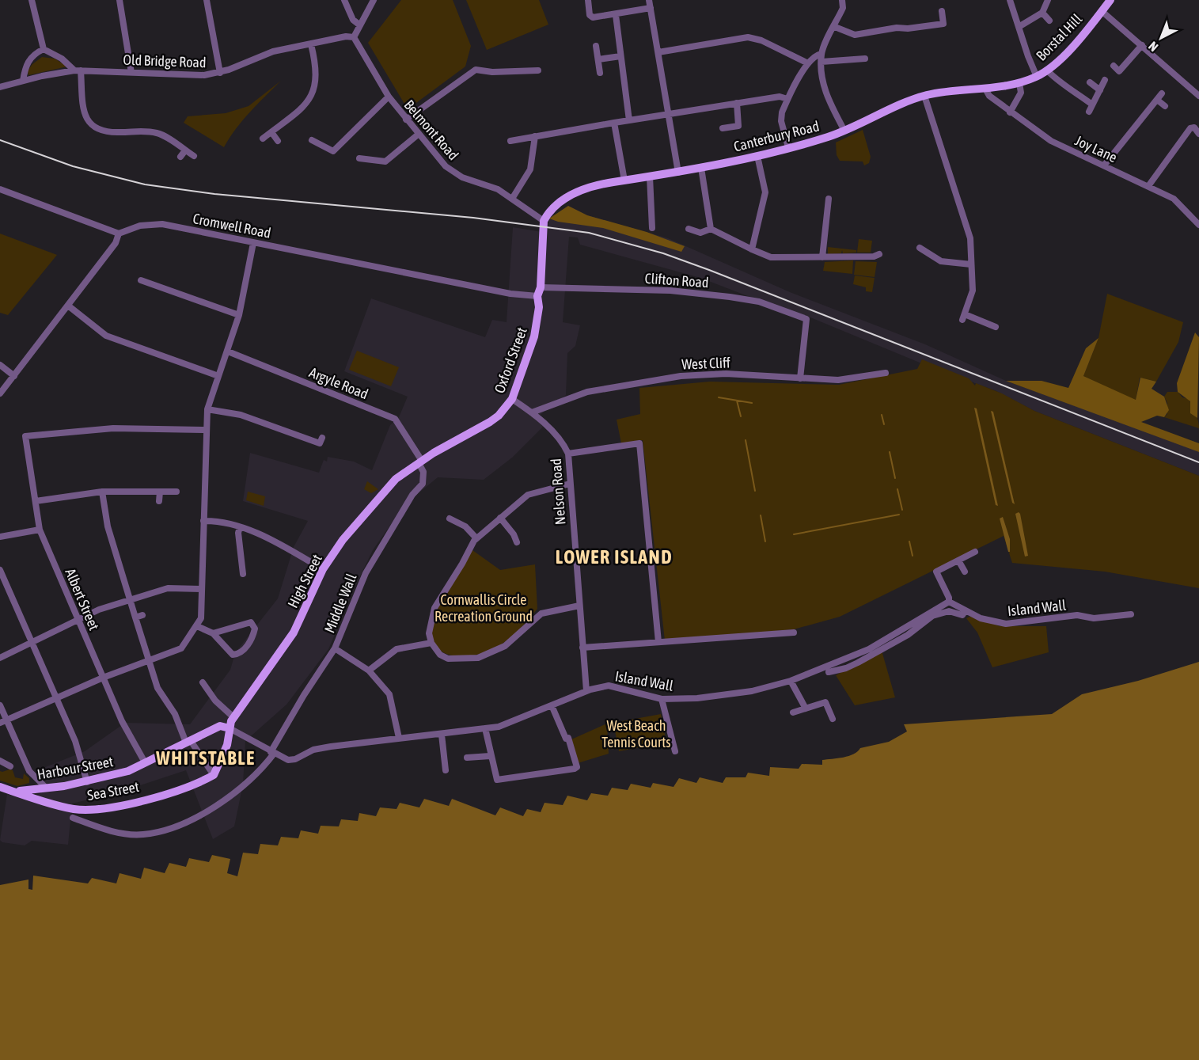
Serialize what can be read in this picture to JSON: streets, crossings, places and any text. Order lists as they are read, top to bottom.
{
  "streets": {
    "main road": [
      "Borstal Hill",
      "Canterbury Road",
      "Oxford Street",
      "High Street",
      "Harbour Street",
      "Sea Street"
    ],
    "street": [
      "Old Bridge Road",
      "Belmont Road",
      "Joy Lane",
      "Cromwell Road",
      "Clifton Road",
      "West Cliff",
      "Argyle Road",
      "Nelson Road",
      "Albert Street",
      "Middle Wall",
      "Island Wall"
    ]
  },
  "crossings": [
    ["Borstal Hill", "Canterbury Road"],
    ["Old Bridge Road", "Belmont Road"],
    ["Belmont Road", "Canterbury Road"],
    ["Belmont Road", "Oxford Street"],
    ["Canterbury Road", "Joy Lane"],
    ["Canterbury Road", "Oxford Street"],
    ["Cromwell Road", "Clifton Road"],
    ["Cromwell Road", "Oxford Street"],
    ["Clifton Road", "Oxford Street"],
    ["Clifton Road", "West Cliff"],
    ["Oxford Street", "Argyle Road"],
    ["Oxford Street", "Nelson Road"],
    ["Oxford Street", "High Street"],
    ["Oxford Street", "Middle Wall"],
    ["West Cliff", "Nelson Road"],
    ["Argyle Road", "High Street"],
    ["Argyle Road", "Middle Wall"],
    ["Nelson Road", "Island Wall"],
    ["High Street", "Middle Wall"],
    ["High Street", "Island Wall"],
    ["High Street", "Harbour Street"],
    ["High Street", "Sea Street"],
    ["Albert Street", "Harbour Street"],
    ["Middle Wall", "Island Wall"],
    ["Island Wall", "Harbour Street"],
    ["Harbour Street", "Sea Street"]
  ],
  "districts": ["LOWER ISLAND", "WHITSTABLE"],
  "parks": ["Cornwallis Circle Recreation Ground", "West Beach Tennis Courts"],
  "north": "bottom left"
}
